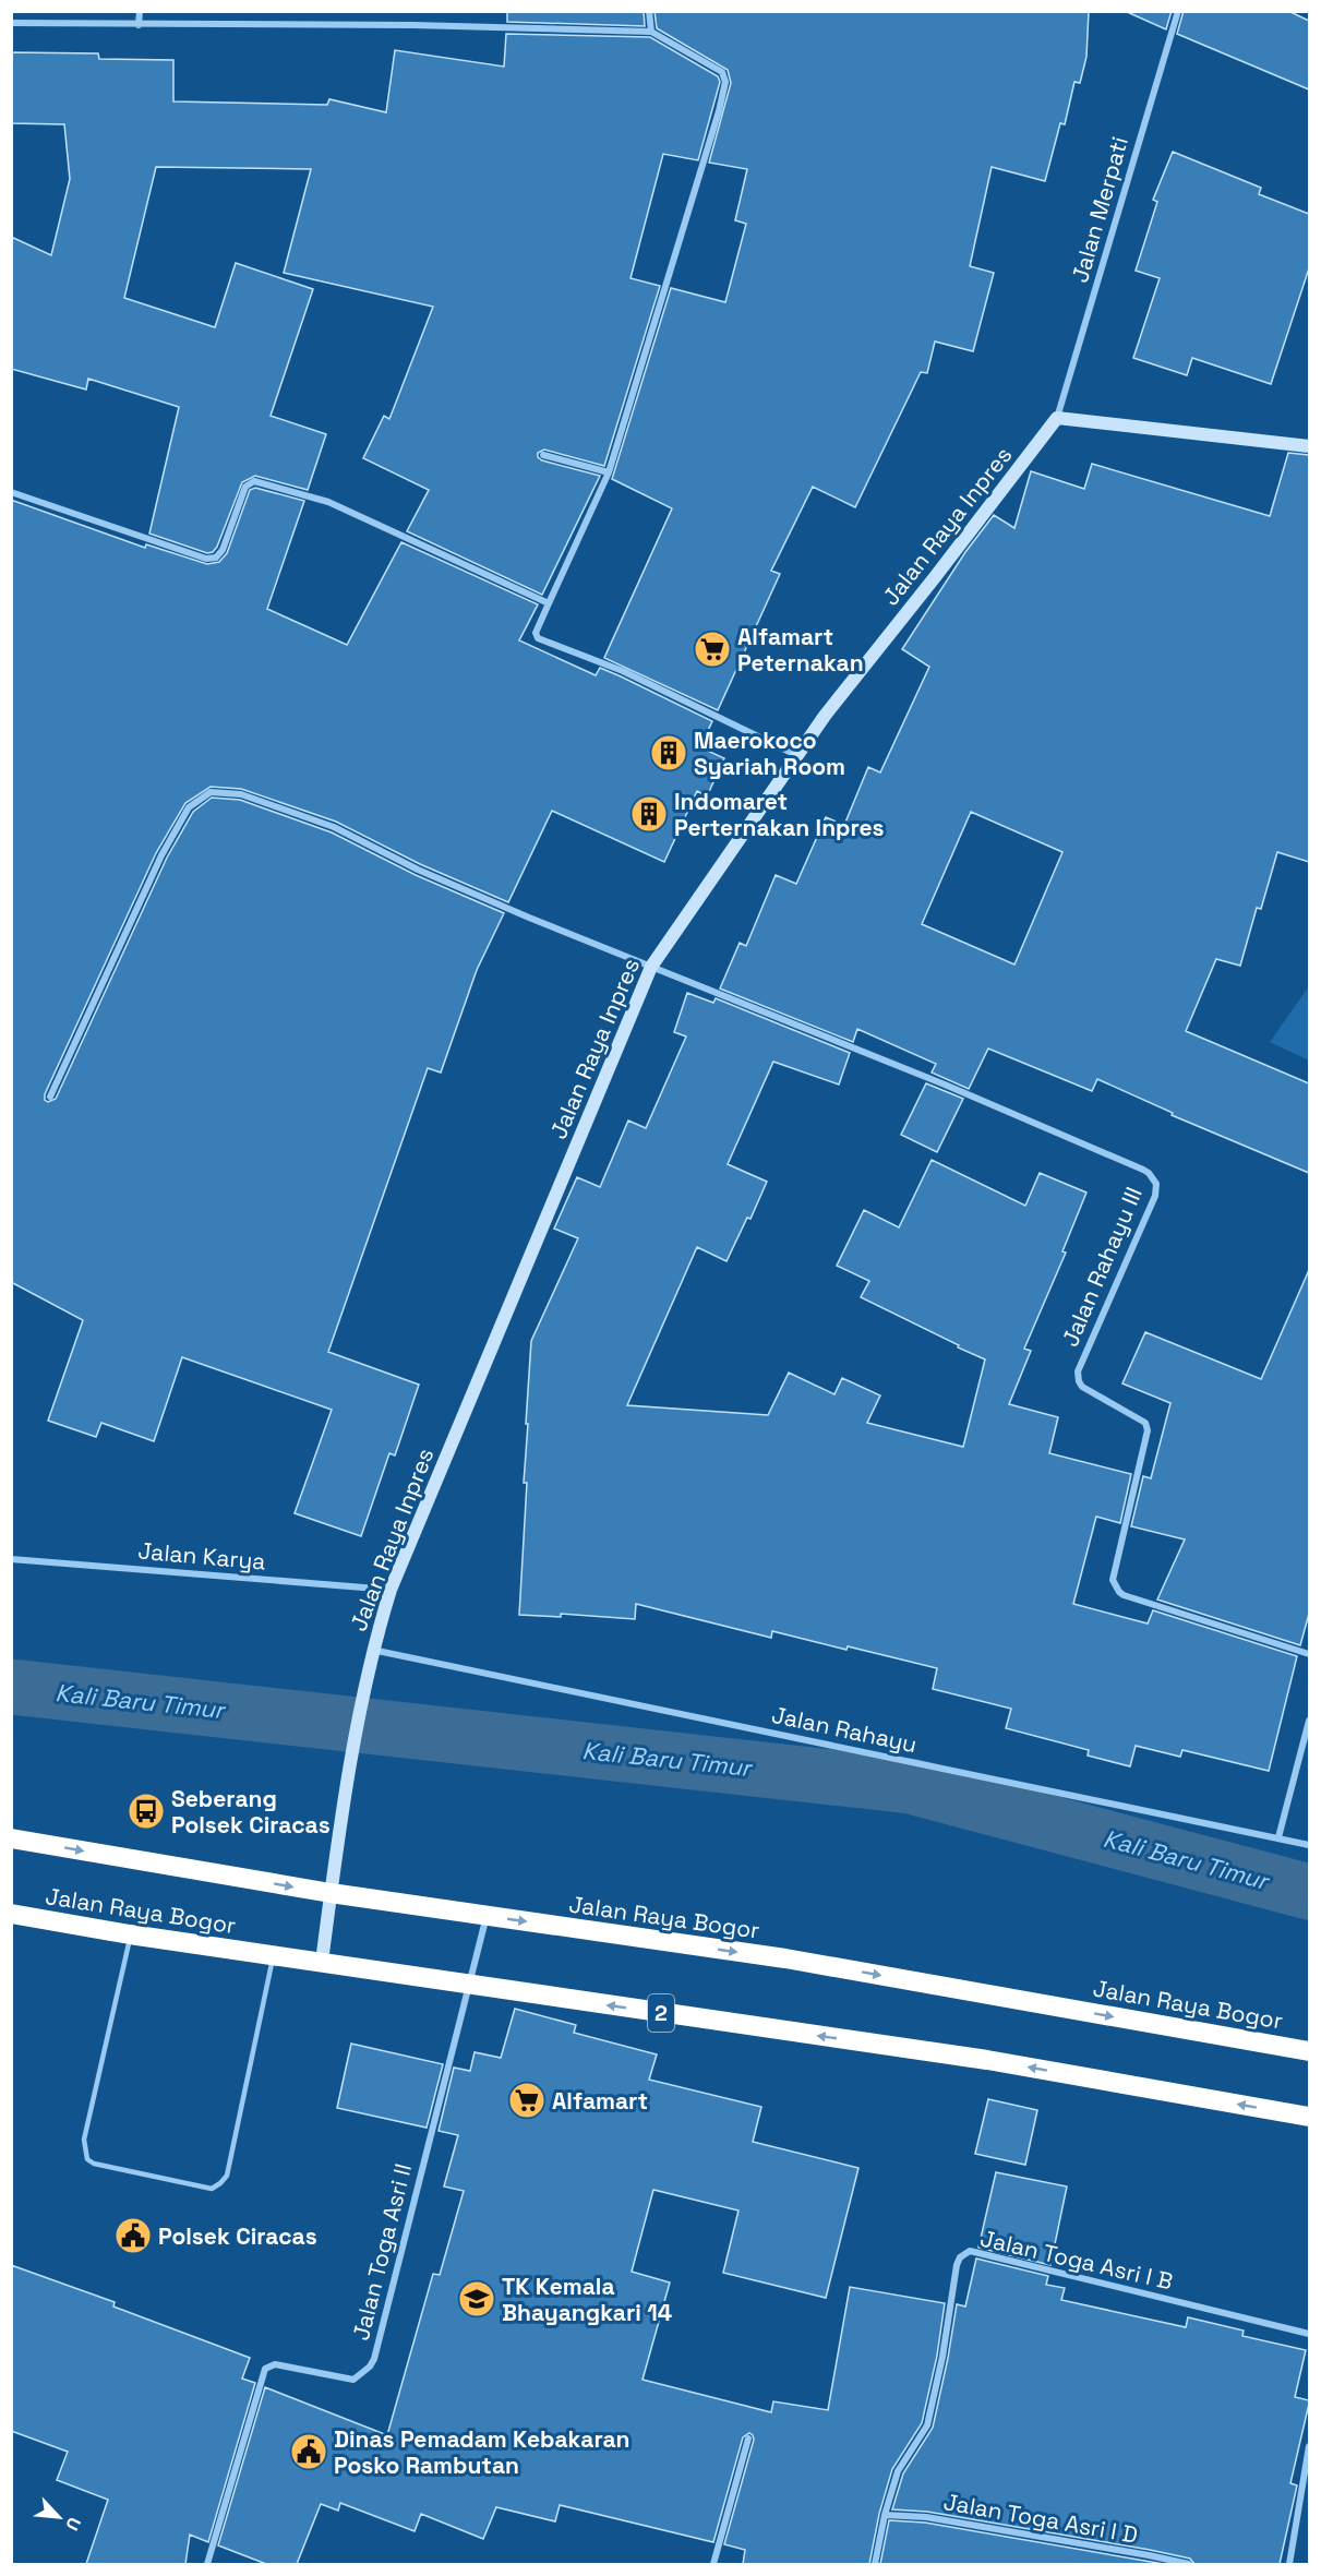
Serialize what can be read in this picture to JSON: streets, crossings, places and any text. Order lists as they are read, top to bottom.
{
  "streets": {
    "highway": ["Jalan Raya Bogor", "2"],
    "street": [
      "Jalan Merpati",
      "Jalan Raya Inpres",
      "Jalan Rahayu III",
      "Jalan Karya",
      "Jalan Rahayu",
      "Jalan Toga Asri II",
      "Jalan Toga Asri I B",
      "Jalan Toga Asri I D"
    ]
  },
  "crossings": [
    ["Jalan Merpati", "Jalan Raya Inpres"],
    ["Jalan Raya Inpres", "Jalan Rahayu III"],
    ["Jalan Raya Inpres", "Jalan Karya"],
    ["Jalan Raya Inpres", "Jalan Rahayu"],
    ["Jalan Raya Inpres", "Jalan Raya Bogor"],
    ["Jalan Raya Bogor", "Jalan Toga Asri II"],
    ["Jalan Toga Asri I B", "Jalan Toga Asri I D"]
  ],
  "water": ["Kali Baru Timur"],
  "places": {
    "supermarket": ["Alfamart Peternakan", "Alfamart"],
    "building": ["Maerokoco Syariah Room", "Indomaret Perternakan Inpres"],
    "bus stop": ["Seberang Polsek Ciracas"],
    "public building": ["Polsek Ciracas", "Dinas Pemadam Kebakaran Posko Rambutan"],
    "school or university": ["TK Kemala Bhayangkari 14"]
  },
  "north": "bottom right"
}
